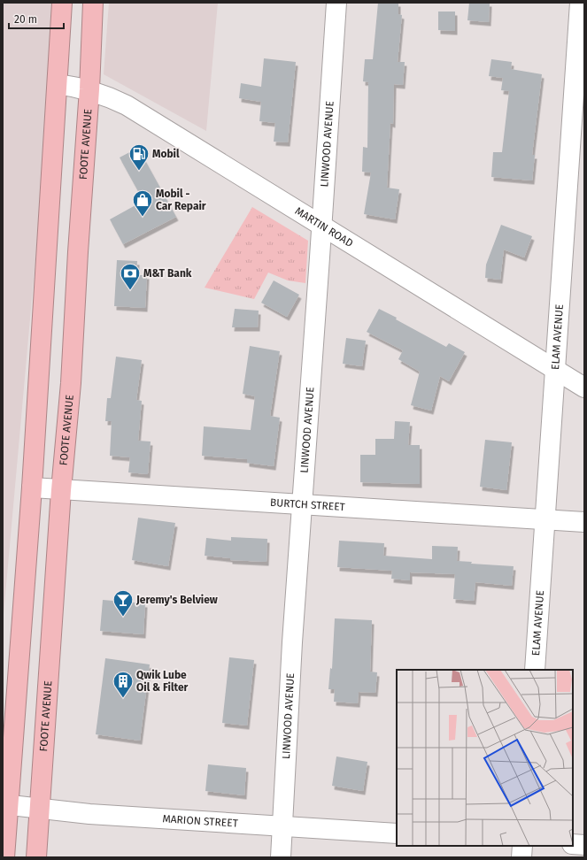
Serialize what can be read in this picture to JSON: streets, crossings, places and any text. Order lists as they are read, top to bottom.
{
  "streets": {
    "highway": ["FOOTE AVENUE"],
    "street": [
      "LINWOOD AVENUE",
      "MARTIN ROAD",
      "ELAM AVENUE",
      "BURTCH STREET",
      "MARION STREET"
    ]
  },
  "crossings": [
    ["FOOTE AVENUE", "MARTIN ROAD"],
    ["FOOTE AVENUE", "BURTCH STREET"],
    ["FOOTE AVENUE", "MARION STREET"],
    ["LINWOOD AVENUE", "MARTIN ROAD"],
    ["LINWOOD AVENUE", "BURTCH STREET"],
    ["LINWOOD AVENUE", "MARION STREET"],
    ["MARTIN ROAD", "ELAM AVENUE"],
    ["ELAM AVENUE", "BURTCH STREET"]
  ],
  "places": {
    "fuel station": ["Mobil"],
    "shop": ["Mobil - Car Repair"],
    "bank": ["M&T Bank"],
    "bar": ["Jeremy's Belview"],
    "building": ["Qwik Lube Oil & Filter"]
  },
  "scale_bar": "20 m"
}
